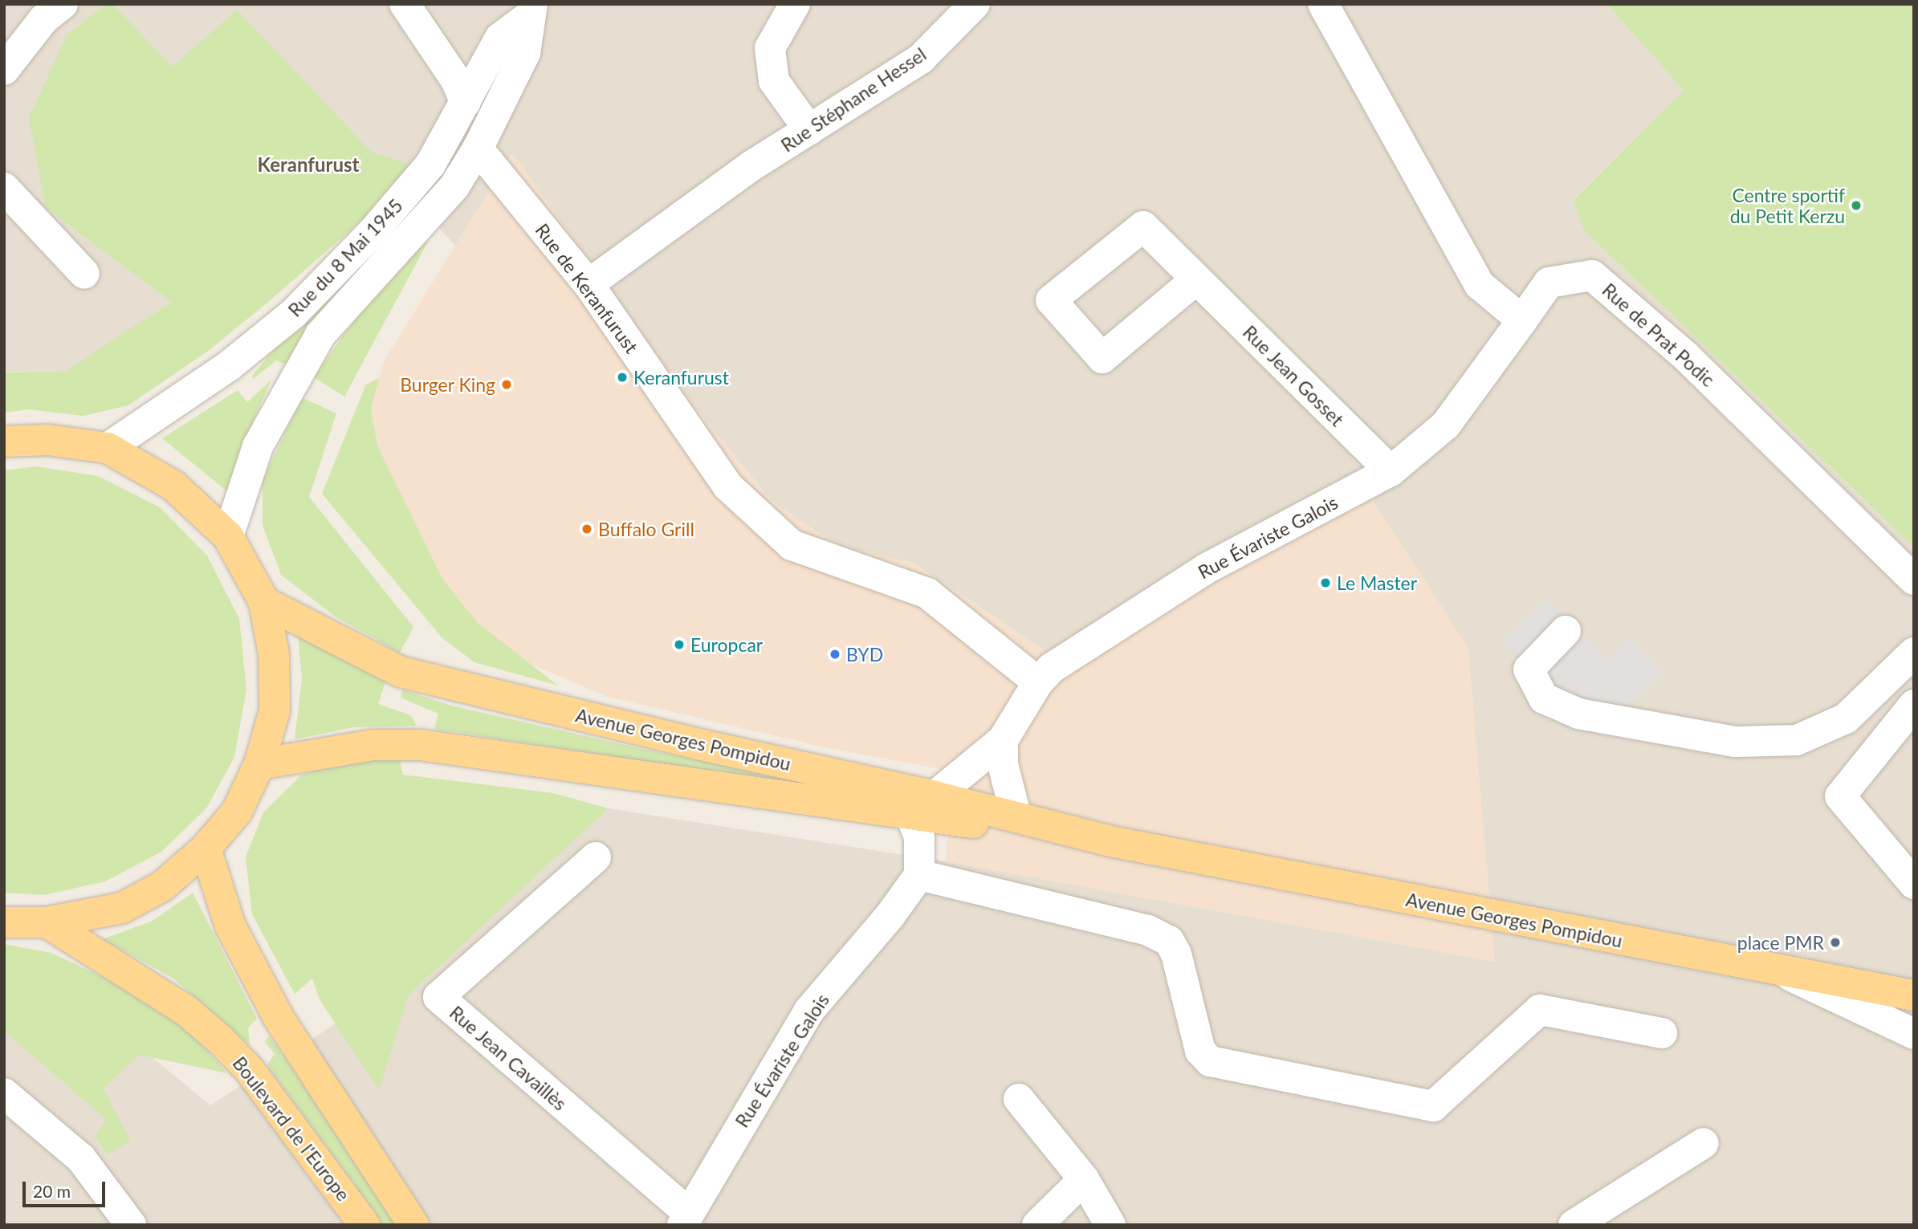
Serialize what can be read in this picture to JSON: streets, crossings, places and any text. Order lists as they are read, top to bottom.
{
  "streets": {
    "main road": ["Avenue Georges Pompidou", "Boulevard de l'Europe"],
    "street": [
      "Rue Stéphane Hessel",
      "Rue du 8 Mai 1945",
      "Rue de Keranfurust",
      "Rue de Prat Podic",
      "Rue Jean Gosset",
      "Rue Évariste Galois",
      "Rue Jean Cavaillès"
    ]
  },
  "crossings": [
    ["Rue Stéphane Hessel", "Rue de Keranfurust"],
    ["Rue du 8 Mai 1945", "Rue de Keranfurust"],
    ["Rue de Keranfurust", "Rue Évariste Galois"],
    ["Rue de Prat Podic", "Rue Évariste Galois"],
    ["Rue Jean Gosset", "Rue Évariste Galois"],
    ["Rue Évariste Galois", "Avenue Georges Pompidou"],
    ["Rue Évariste Galois", "Rue Jean Cavaillès"]
  ],
  "districts": ["Keranfurust"],
  "places": [
    "Centre sportif du Petit Kerzu",
    "Keranfurust",
    "Burger King",
    "Buffalo Grill",
    "Le Master",
    "Europcar",
    "BYD",
    "place PMR"
  ],
  "scale_bar": "20 m"
}
